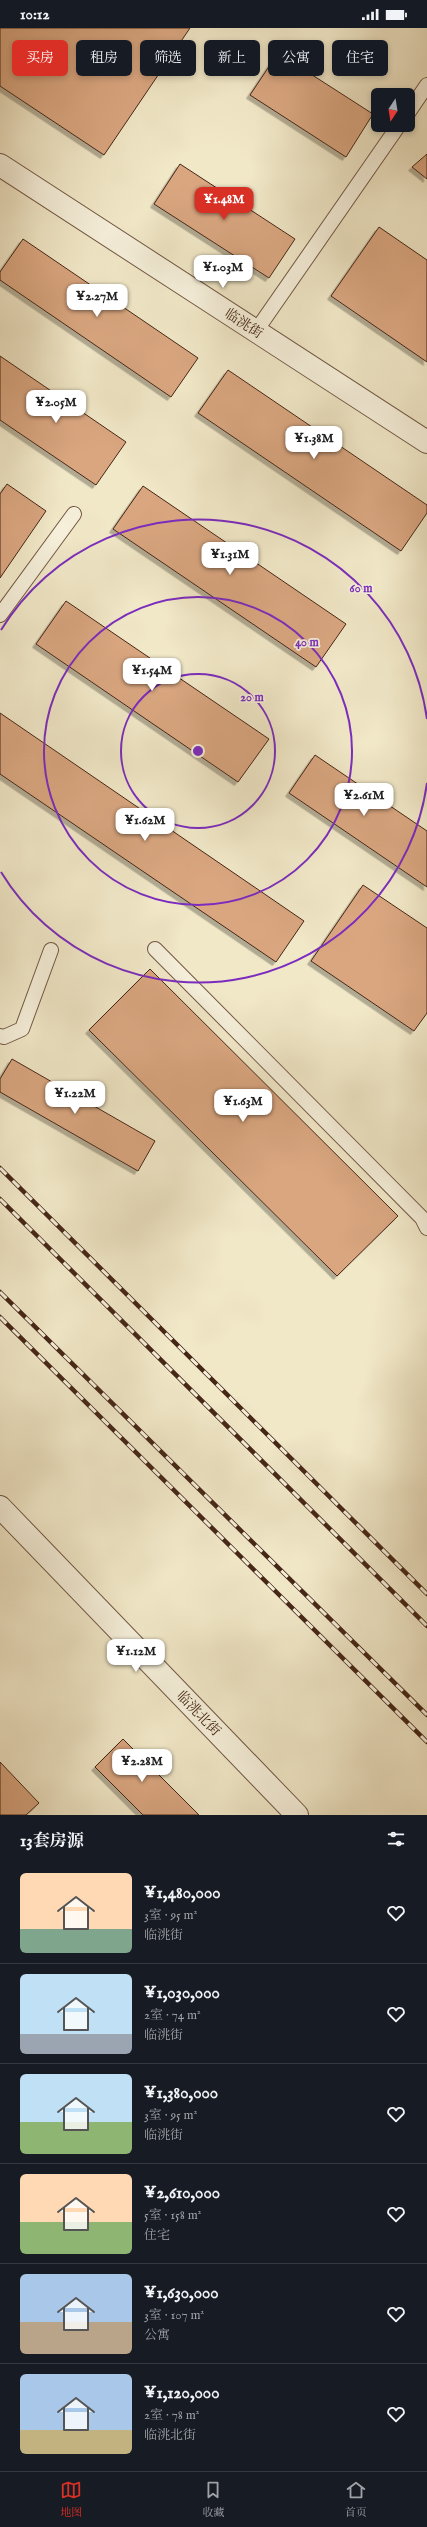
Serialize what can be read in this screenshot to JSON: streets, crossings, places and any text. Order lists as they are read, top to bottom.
{
  "streets": {
    "street": ["临洮街", "临洮北街"]
  },
  "north": "bottom",
  "page": {
    "status": "10:12",
    "chip": [
      "买房",
      "租房",
      "筛选",
      "新上",
      "公寓",
      "住宅"
    ],
    "price": [
      "¥1.48M",
      "¥1.03M",
      "¥2.27M",
      "¥2.05M",
      "¥1.38M",
      "¥1.31M",
      "¥1.54M",
      "¥2.61M",
      "¥1.62M",
      "¥1.22M",
      "¥1.63M",
      "¥1.12M",
      "¥2.28M"
    ],
    "heading": "13套房源",
    "list": [
      {
        "name": "¥1,480,000",
        "note": "3室 · 95 m² · 临洮街"
      },
      {
        "name": "¥1,030,000",
        "note": "2室 · 74 m² · 临洮街"
      },
      {
        "name": "¥1,380,000",
        "note": "3室 · 95 m² · 临洮街"
      },
      {
        "name": "¥2,610,000",
        "note": "5室 · 158 m² · 住宅"
      },
      {
        "name": "¥1,630,000",
        "note": "3室 · 107 m² · 公寓"
      },
      {
        "name": "¥1,120,000",
        "note": "2室 · 78 m² · 临洮北街"
      }
    ],
    "tabs": ["地图", "收藏", "首页"]
  },
  "rings": ["60 m", "40 m", "20 m"]
}
